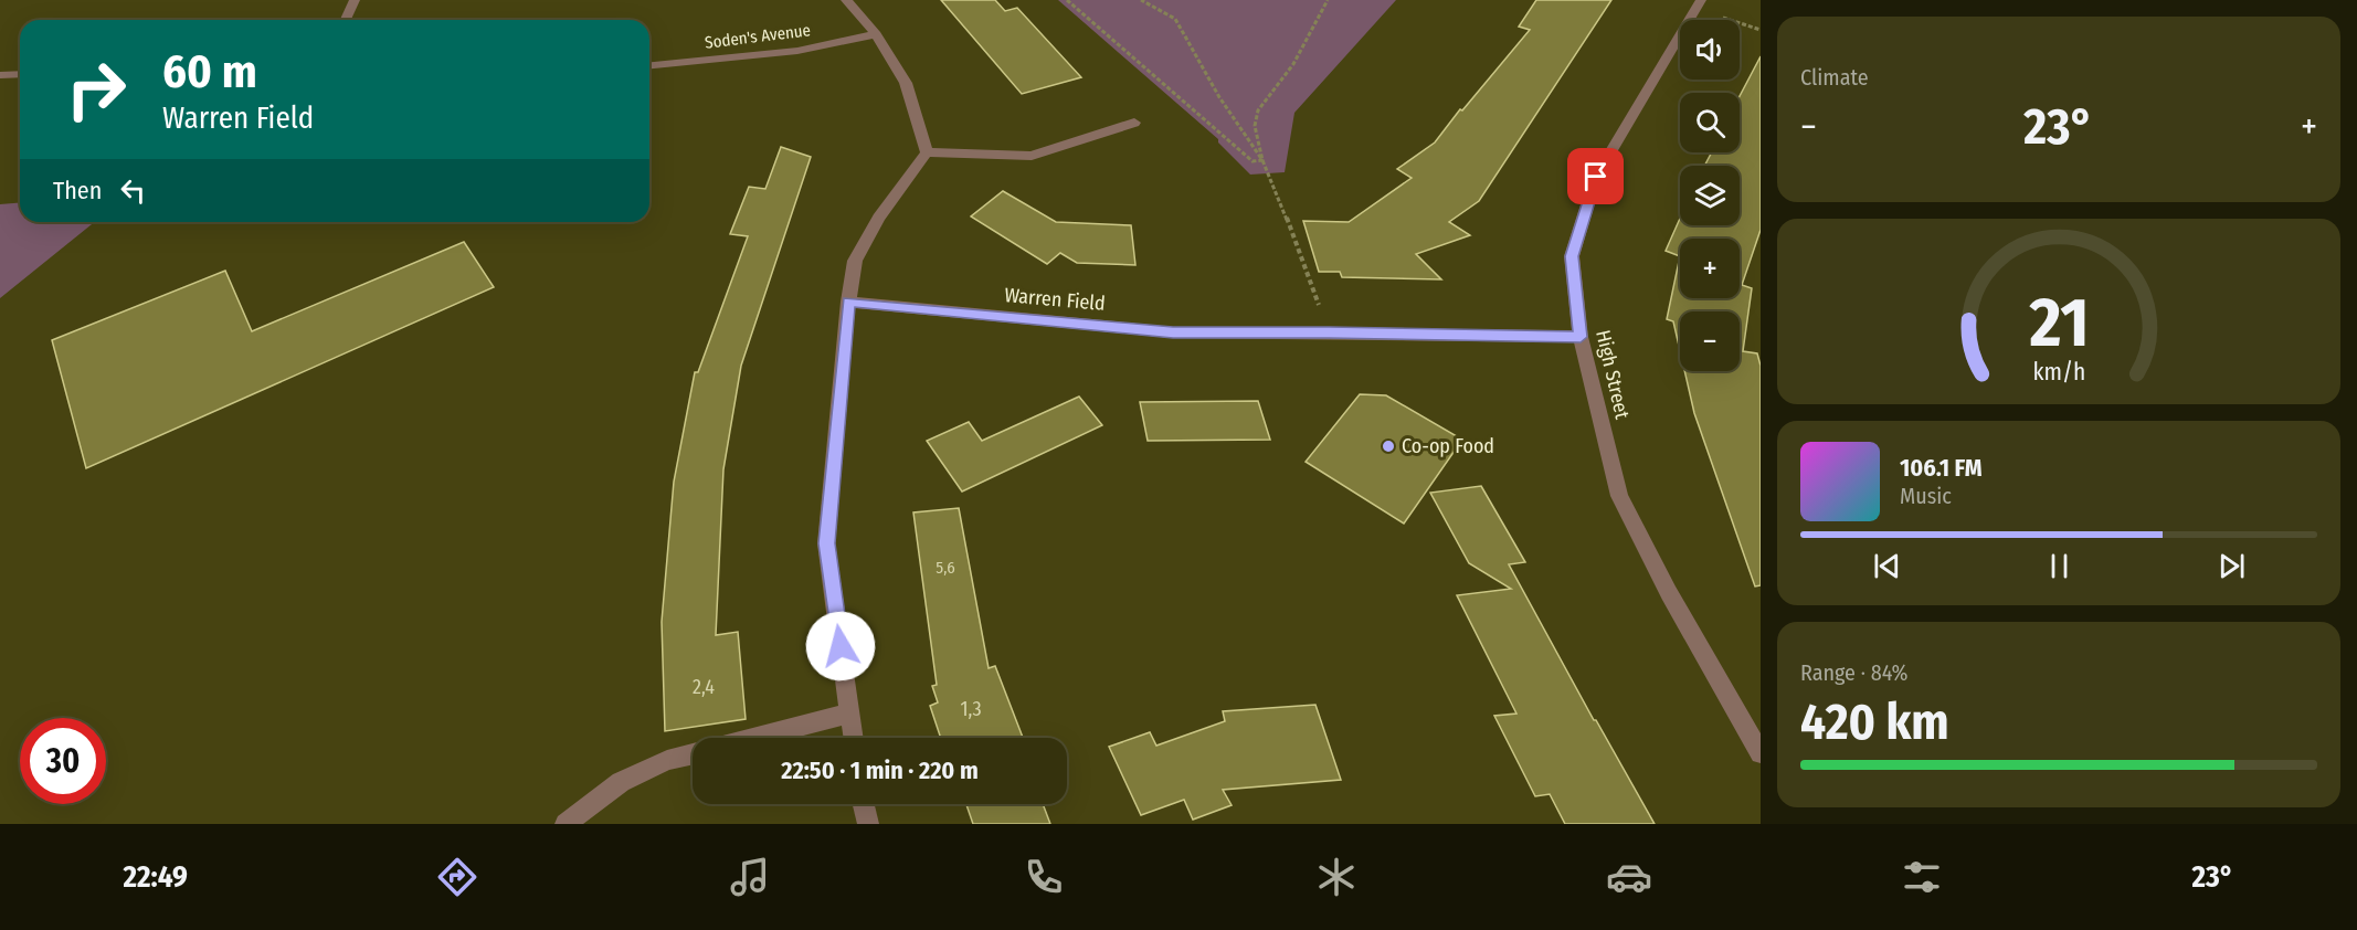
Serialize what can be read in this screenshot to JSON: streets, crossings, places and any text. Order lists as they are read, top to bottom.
{
  "streets": {
    "street": ["Soden's Avenue", "Warren Field", "High Street"]
  },
  "crossings": [
    ["Warren Field", "High Street"]
  ],
  "places": ["Co-op Food"],
  "house_numbers": ["5,6", "2,4", "1,3"],
  "page": {
    "tile": [
      "Climate",
      ["Range · 84%", "420 km"]
    ],
    "map_buttons": ["+", "−"],
    "turn": ["60 m", "Warren Field"],
    "heat": ["−", "23°", "+"],
    "then": "Then",
    "song": ["106.1 FM", "Music"],
    "limit": "30",
    "trip": "22:50 · 1 min · 220 m",
    "tabs": ["22:49", "23°"],
    "gauge": ["21", "km/h"]
  }
}
